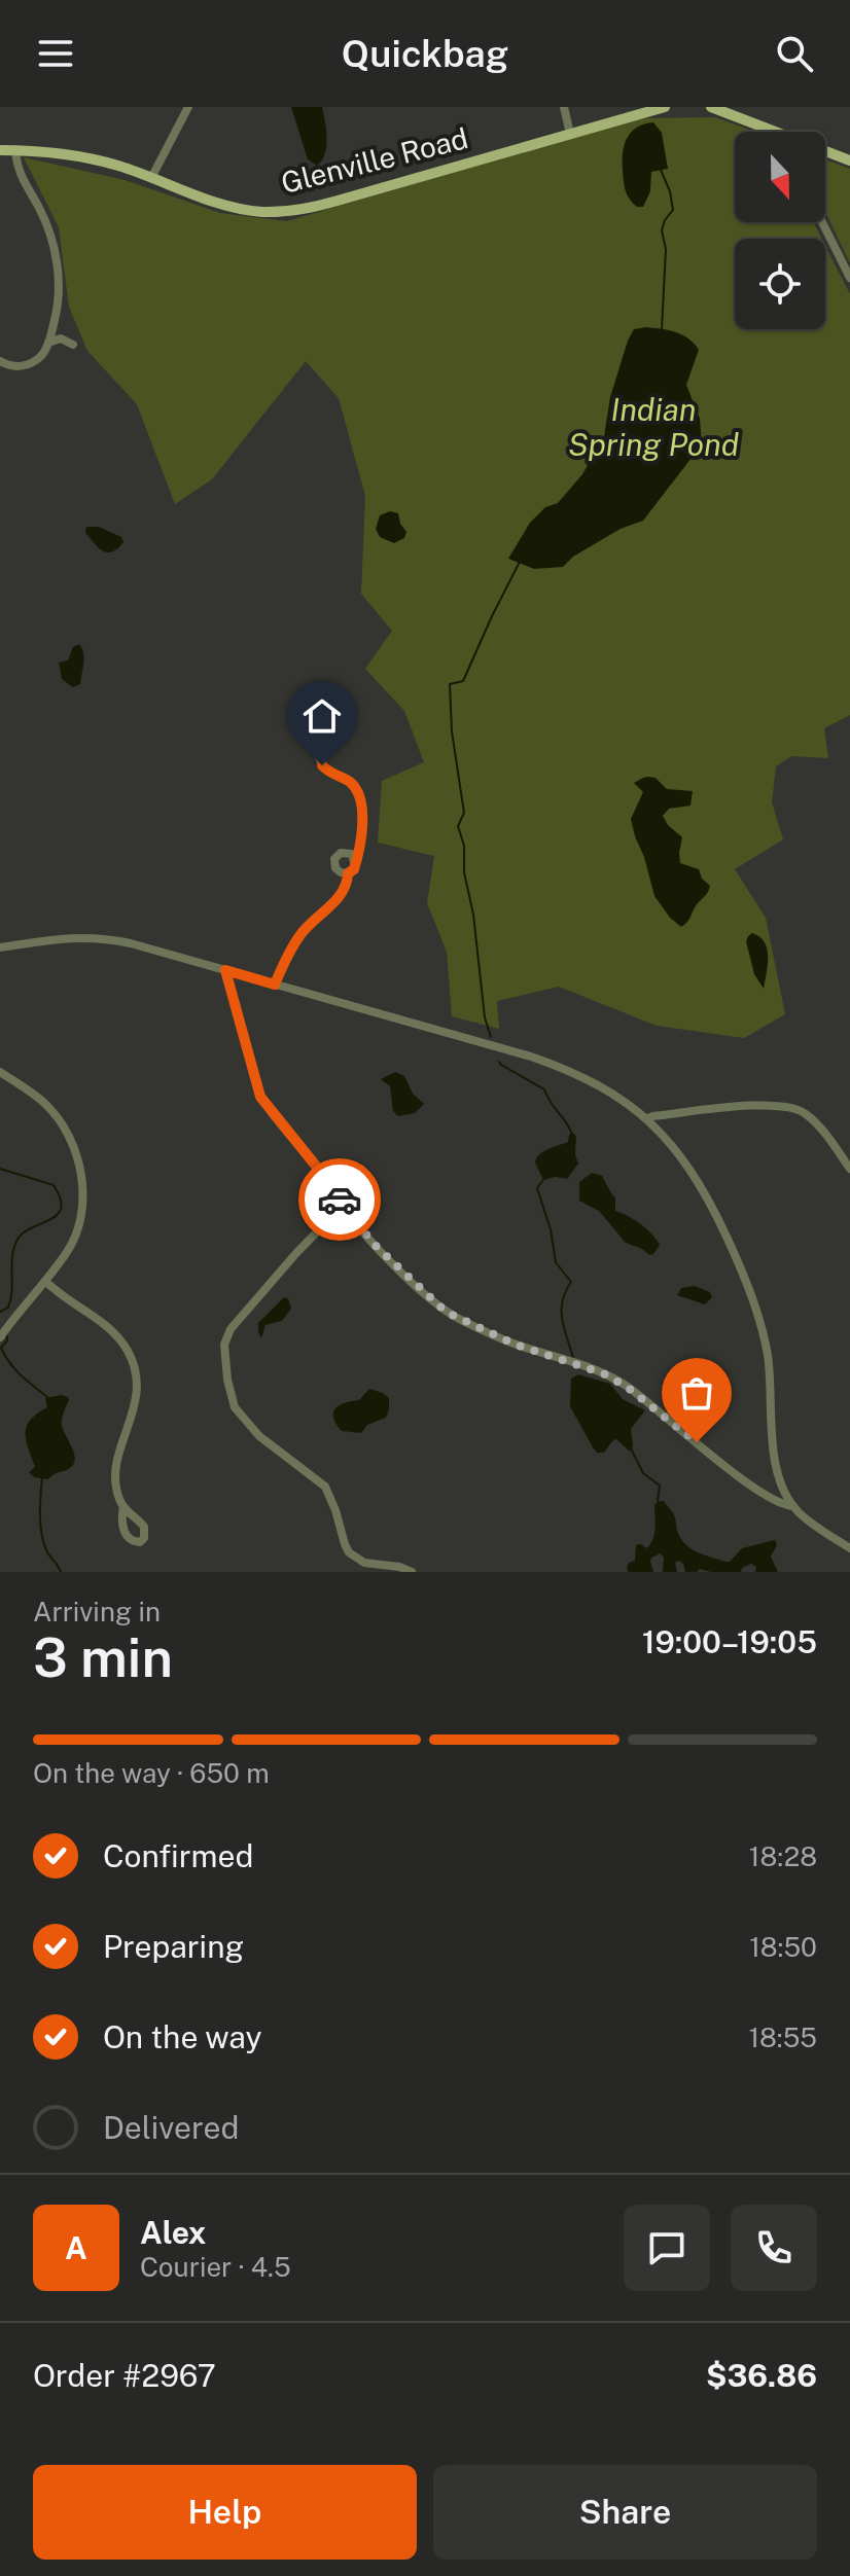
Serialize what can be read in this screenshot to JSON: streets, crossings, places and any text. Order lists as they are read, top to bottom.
{
  "streets": {
    "main road": ["Glenville Road"]
  },
  "water": ["Indian Spring Pond"],
  "north": "bottom",
  "page": {
    "header": "Quickbag",
    "heading": ["3 min", "Arriving in", "19:00–19:05"],
    "panel": [
      "Alex",
      "Courier · 4.5",
      "Order #2967",
      "$36.86"
    ],
    "bar": "On the way · 650 m",
    "list": [
      ["Confirmed", "18:28"],
      ["Preparing", "18:50"],
      ["On the way", "18:55"],
      "Delivered"
    ],
    "round": "A",
    "buttons": ["Help", "Share"]
  }
}
